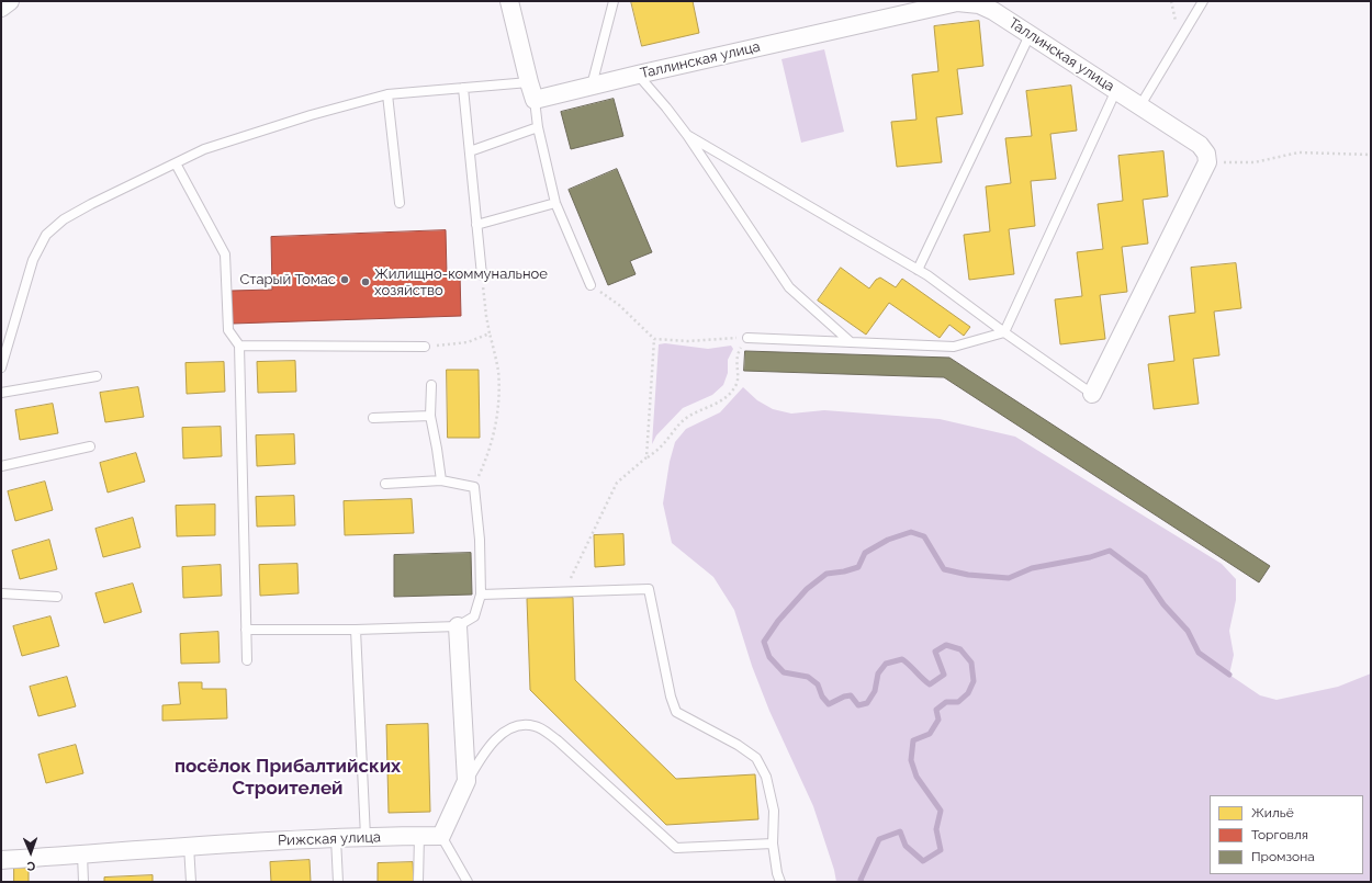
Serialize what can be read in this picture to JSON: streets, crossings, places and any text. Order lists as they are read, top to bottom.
{
  "streets": {
    "street": ["Таллинская улица", "Рижская улица"]
  },
  "districts": ["посёлок Прибалтийских Строителей"],
  "places": ["Старый Томас", "Жилищно-коммунальное хозяйство"],
  "legend": ["Жильё", "Торговля", "Промзона"],
  "north": "bottom"
}
